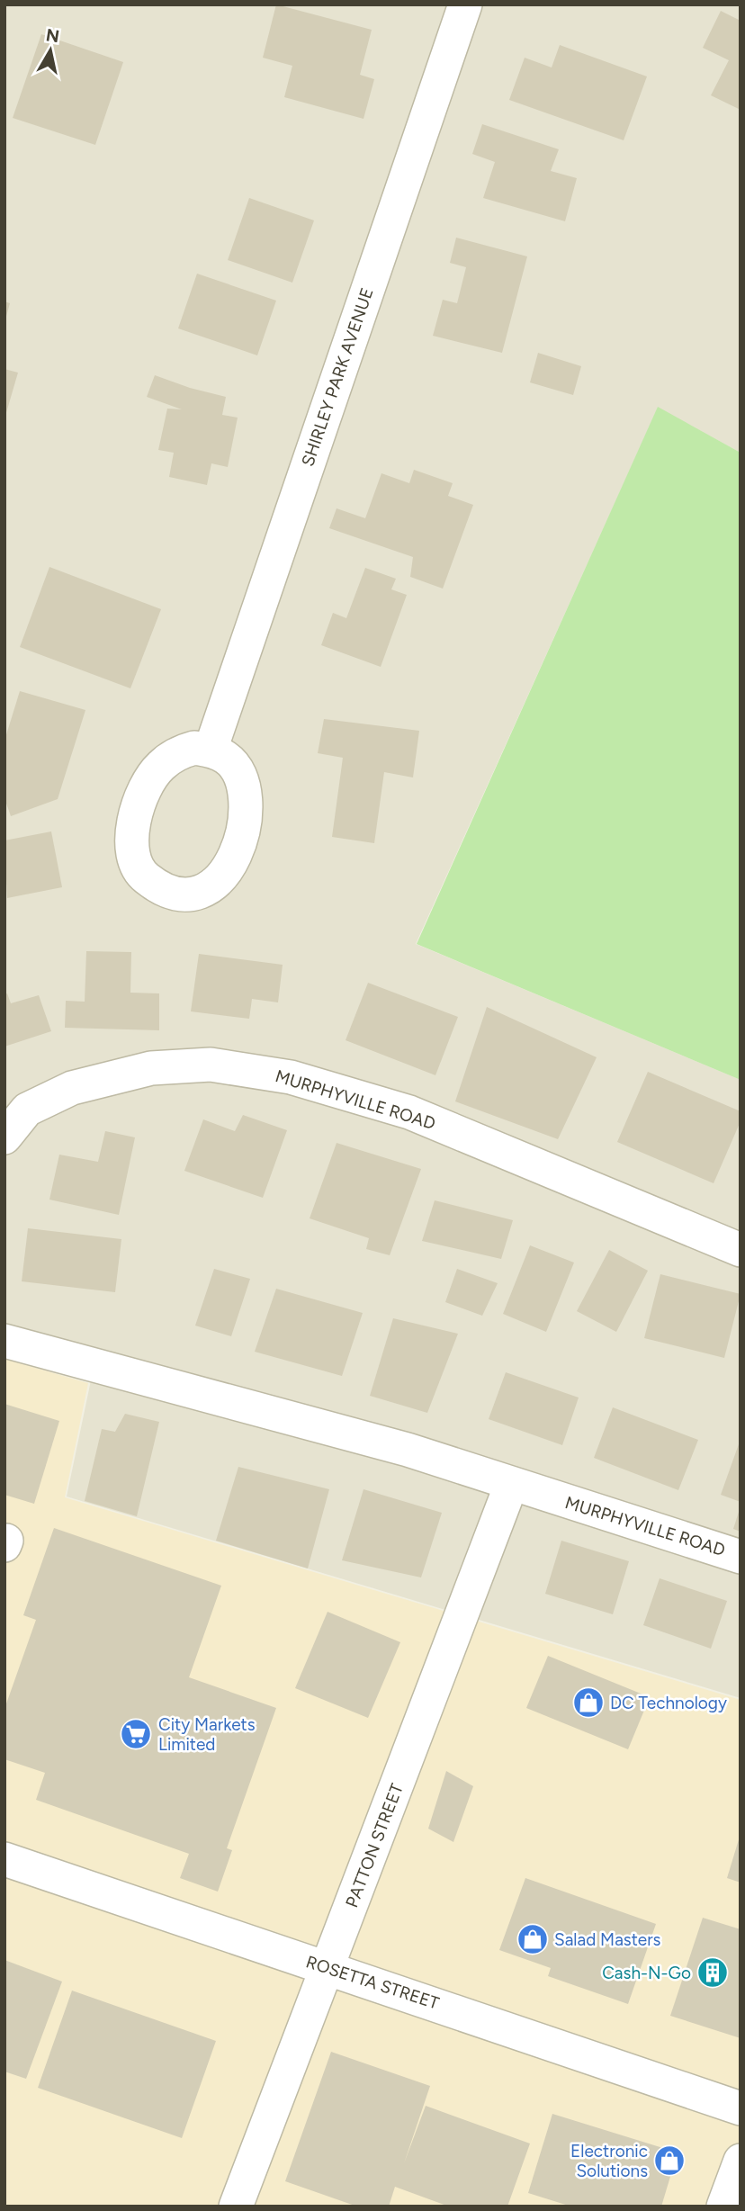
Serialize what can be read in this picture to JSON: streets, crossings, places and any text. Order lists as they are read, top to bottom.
{
  "streets": {
    "street": [
      "SHIRLEY PARK AVENUE",
      "MURPHYVILLE ROAD",
      "PATTON STREET",
      "ROSETTA STREET"
    ]
  },
  "crossings": [
    ["MURPHYVILLE ROAD", "PATTON STREET"],
    ["PATTON STREET", "ROSETTA STREET"]
  ],
  "places": {
    "shop": ["DC Technology", "Salad Masters", "Electronic Solutions"],
    "supermarket": ["City Markets Limited"],
    "building": ["Cash-N-Go"]
  },
  "north": "top"
}
